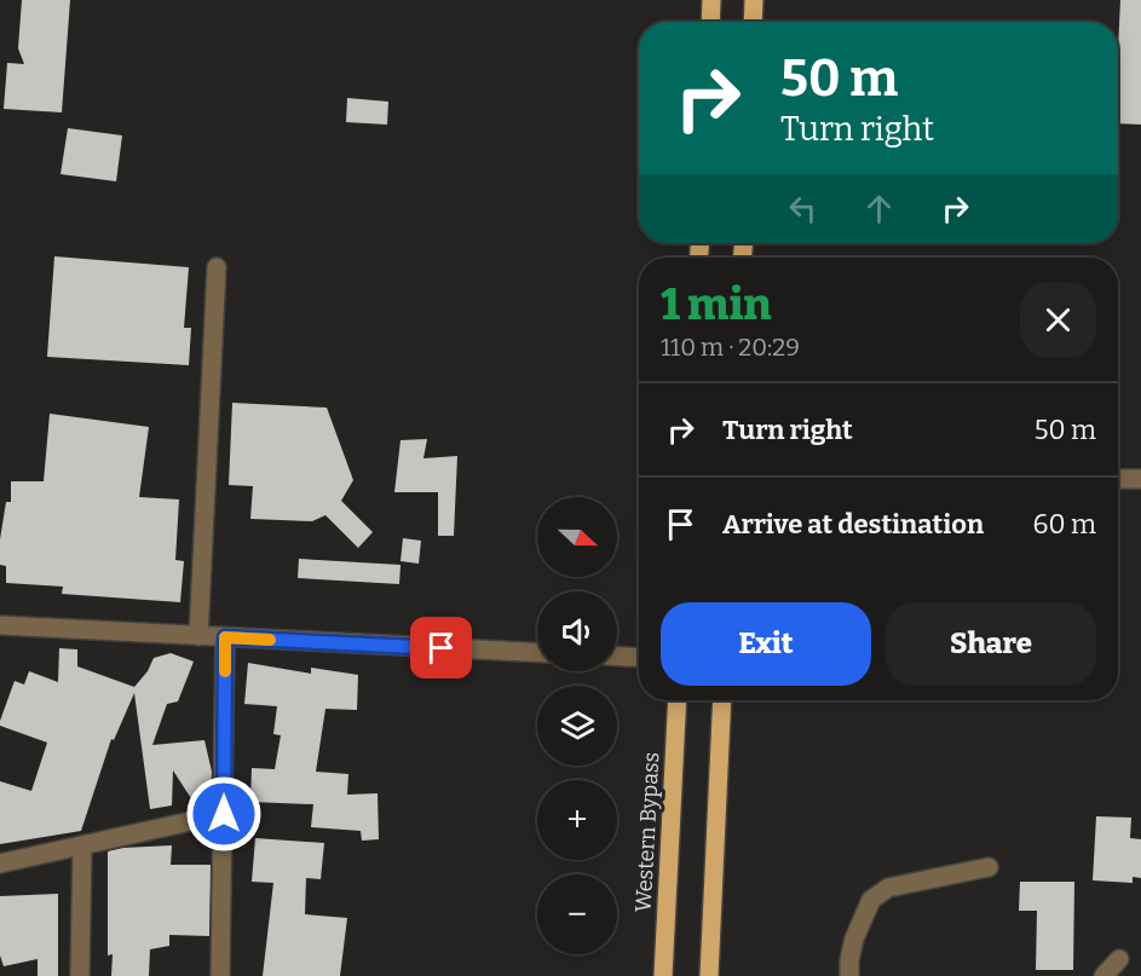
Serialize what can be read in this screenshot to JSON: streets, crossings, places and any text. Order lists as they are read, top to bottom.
{
  "streets": {
    "main road": ["Western Bypass"]
  },
  "north": "right",
  "page": {
    "turn": ["50 m", "Turn right"],
    "heading": ["1 min", "110 m · 20:29"],
    "list": [
      {
        "name": "Turn right",
        "value": "50 m"
      },
      {
        "name": "Arrive at destination",
        "value": "60 m"
      }
    ],
    "map_buttons": ["+", "−"],
    "buttons": ["Exit", "Share"]
  }
}
